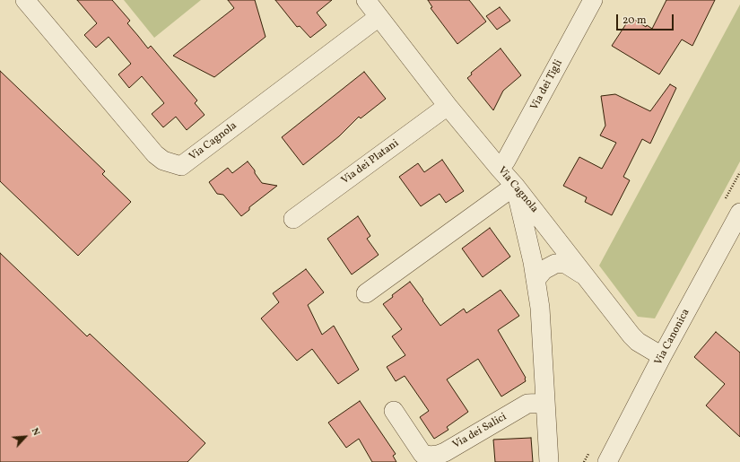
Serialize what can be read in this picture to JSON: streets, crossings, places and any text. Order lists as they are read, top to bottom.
{
  "streets": {
    "street": [
      "Via dei Tigli",
      "Via Cagnola",
      "Via dei Platani",
      "Via Canonica",
      "Via dei Salici"
    ]
  },
  "crossings": [
    ["Via dei Tigli", "Via Cagnola"],
    ["Via Cagnola", "Via dei Platani"],
    ["Via Cagnola", "Via Canonica"]
  ],
  "scale_bar": "20 m",
  "north": "top right"
}
